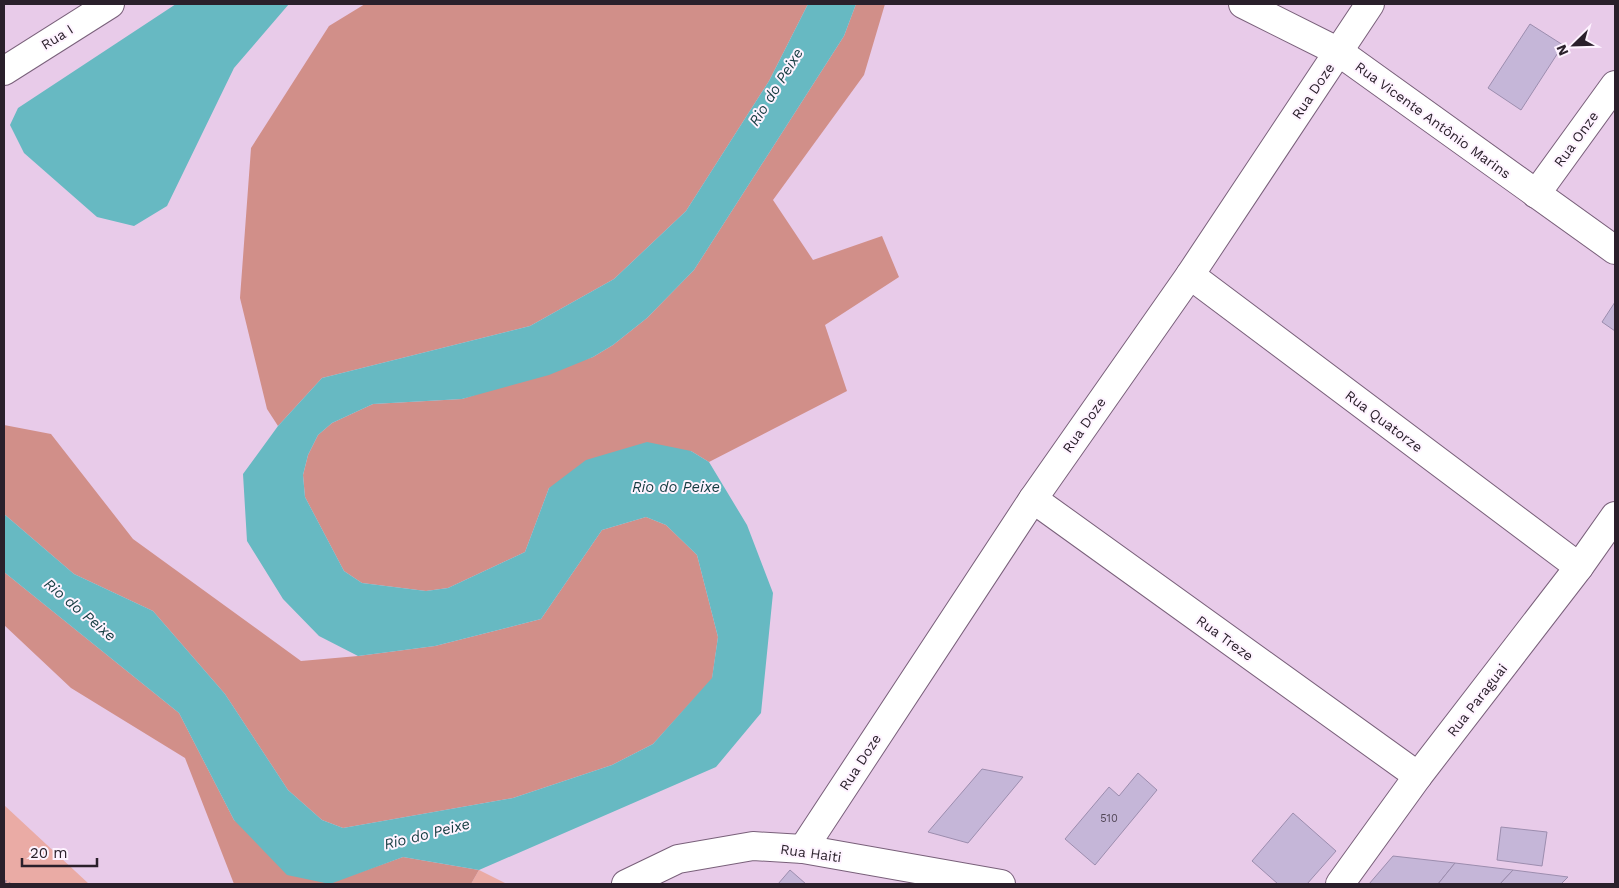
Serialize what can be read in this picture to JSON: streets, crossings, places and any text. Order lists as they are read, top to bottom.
{
  "streets": {
    "street": [
      "Rua I",
      "Rua Doze",
      "Rua Vicente Antônio Marins",
      "Rua Onze",
      "Rua Quatorze",
      "Rua Treze",
      "Rua Paraguai",
      "Rua Haiti"
    ]
  },
  "crossings": [
    ["Rua Doze", "Rua Vicente Antônio Marins"],
    ["Rua Doze", "Rua Quatorze"],
    ["Rua Doze", "Rua Treze"],
    ["Rua Doze", "Rua Haiti"],
    ["Rua Vicente Antônio Marins", "Rua Onze"],
    ["Rua Quatorze", "Rua Paraguai"],
    ["Rua Treze", "Rua Paraguai"]
  ],
  "water": ["Rio do Peixe"],
  "house_numbers": ["510"],
  "scale_bar": "20 m",
  "north": "bottom left"
}
